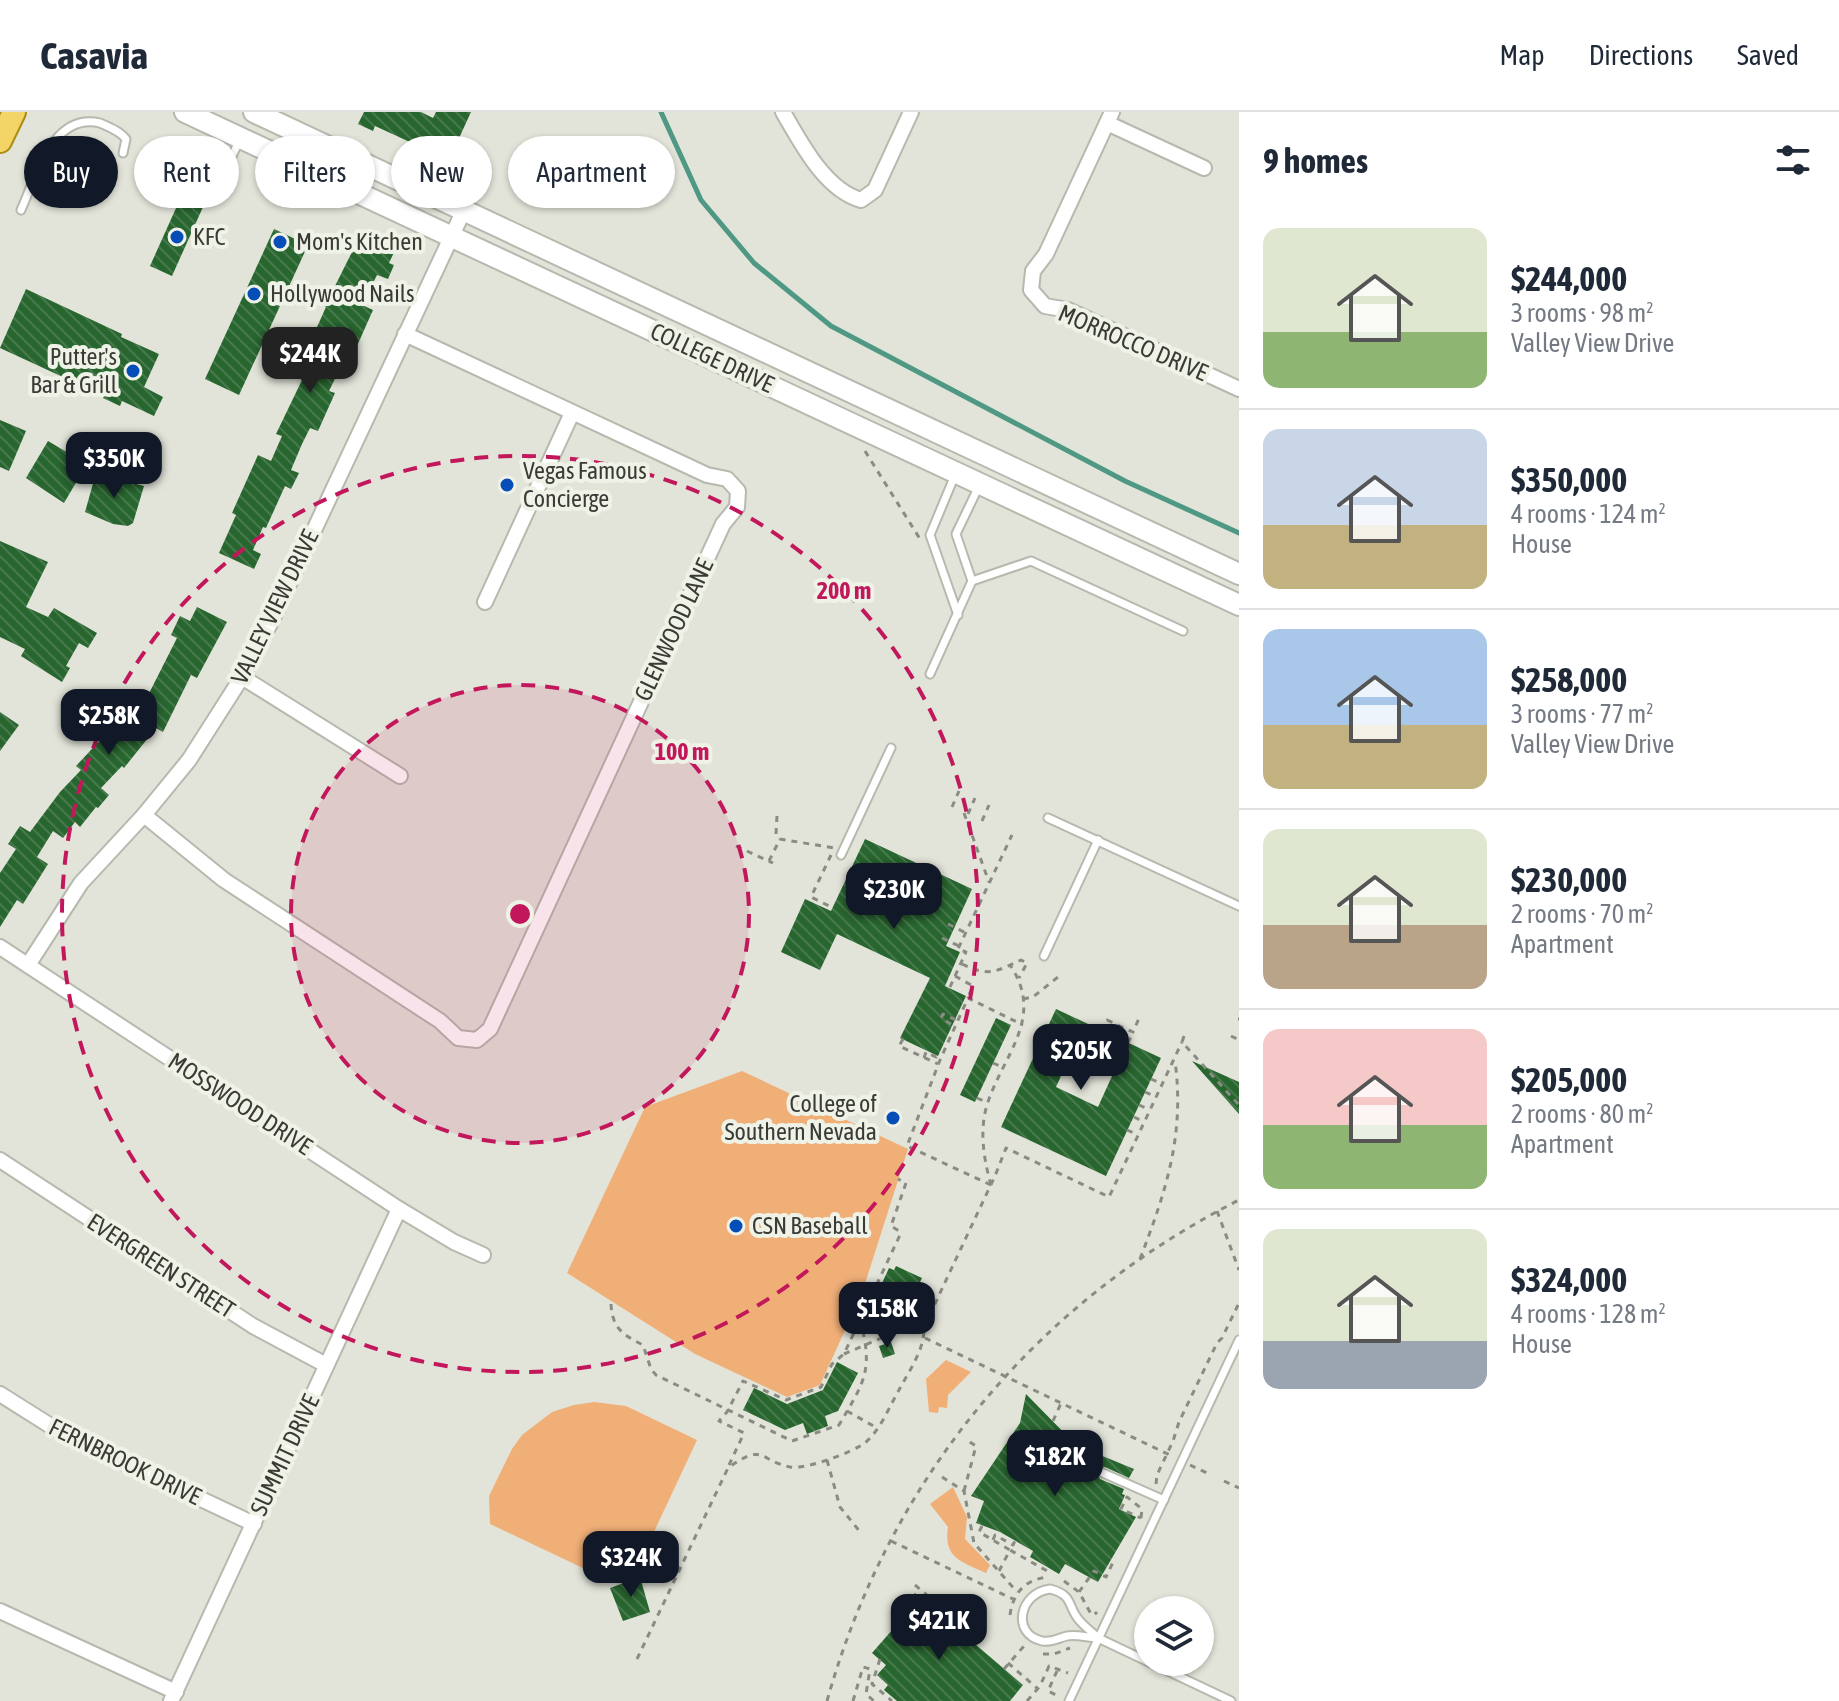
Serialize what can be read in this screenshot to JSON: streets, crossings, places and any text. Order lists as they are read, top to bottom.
{
  "streets": {
    "main road": ["COLLEGE DRIVE"],
    "street": [
      "MORROCCO DRIVE",
      "VALLEY VIEW DRIVE",
      "GLENWOOD LANE",
      "MOSSWOOD DRIVE",
      "EVERGREEN STREET",
      "SUMMIT DRIVE",
      "FERNBROOK DRIVE"
    ]
  },
  "crossings": [
    ["COLLEGE DRIVE", "VALLEY VIEW DRIVE"],
    ["VALLEY VIEW DRIVE", "GLENWOOD LANE"],
    ["VALLEY VIEW DRIVE", "MOSSWOOD DRIVE"],
    ["MOSSWOOD DRIVE", "SUMMIT DRIVE"],
    ["EVERGREEN STREET", "SUMMIT DRIVE"],
    ["SUMMIT DRIVE", "FERNBROOK DRIVE"]
  ],
  "places": [
    "KFC",
    "Mom's Kitchen",
    "Hollywood Nails",
    "Putter's Bar & Grill",
    "Vegas Famous Concierge",
    "College of Southern Nevada",
    "CSN Baseball"
  ],
  "page": {
    "header": "Casavia",
    "nav": ["Map", "Directions", "Saved"],
    "heading": "9 homes",
    "chip": [
      "Buy",
      "Rent",
      "Filters",
      "New",
      "Apartment"
    ],
    "list": [
      {
        "name": "$244,000",
        "note": "3 rooms · 98 m² · Valley View Drive"
      },
      {
        "name": "$350,000",
        "note": "4 rooms · 124 m² · House"
      },
      {
        "name": "$258,000",
        "note": "3 rooms · 77 m² · Valley View Drive"
      },
      {
        "name": "$230,000",
        "note": "2 rooms · 70 m² · Apartment"
      },
      {
        "name": "$205,000",
        "note": "2 rooms · 80 m² · Apartment"
      },
      {
        "name": "$324,000",
        "note": "4 rooms · 128 m² · House"
      }
    ],
    "price": [
      "$244K",
      "$350K",
      "$258K",
      "$230K",
      "$205K",
      "$158K",
      "$182K",
      "$324K",
      "$421K"
    ]
  },
  "rings": ["200 m", "100 m"]
}
